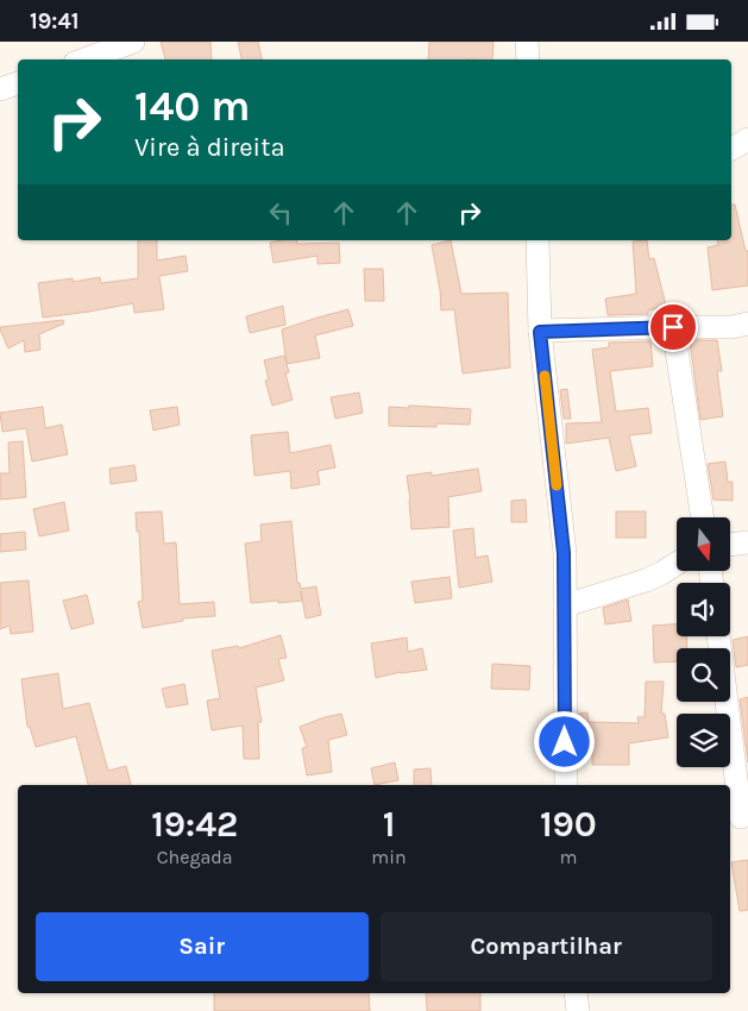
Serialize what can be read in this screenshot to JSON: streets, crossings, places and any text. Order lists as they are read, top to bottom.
{
  "north": "bottom",
  "page": {
    "status": "19:41",
    "turn": ["140 m", "Vire à direita"],
    "eta": [
      "19:42",
      "Chegada",
      "1",
      "min",
      "190",
      "m"
    ],
    "buttons": ["Sair", "Compartilhar"]
  }
}
